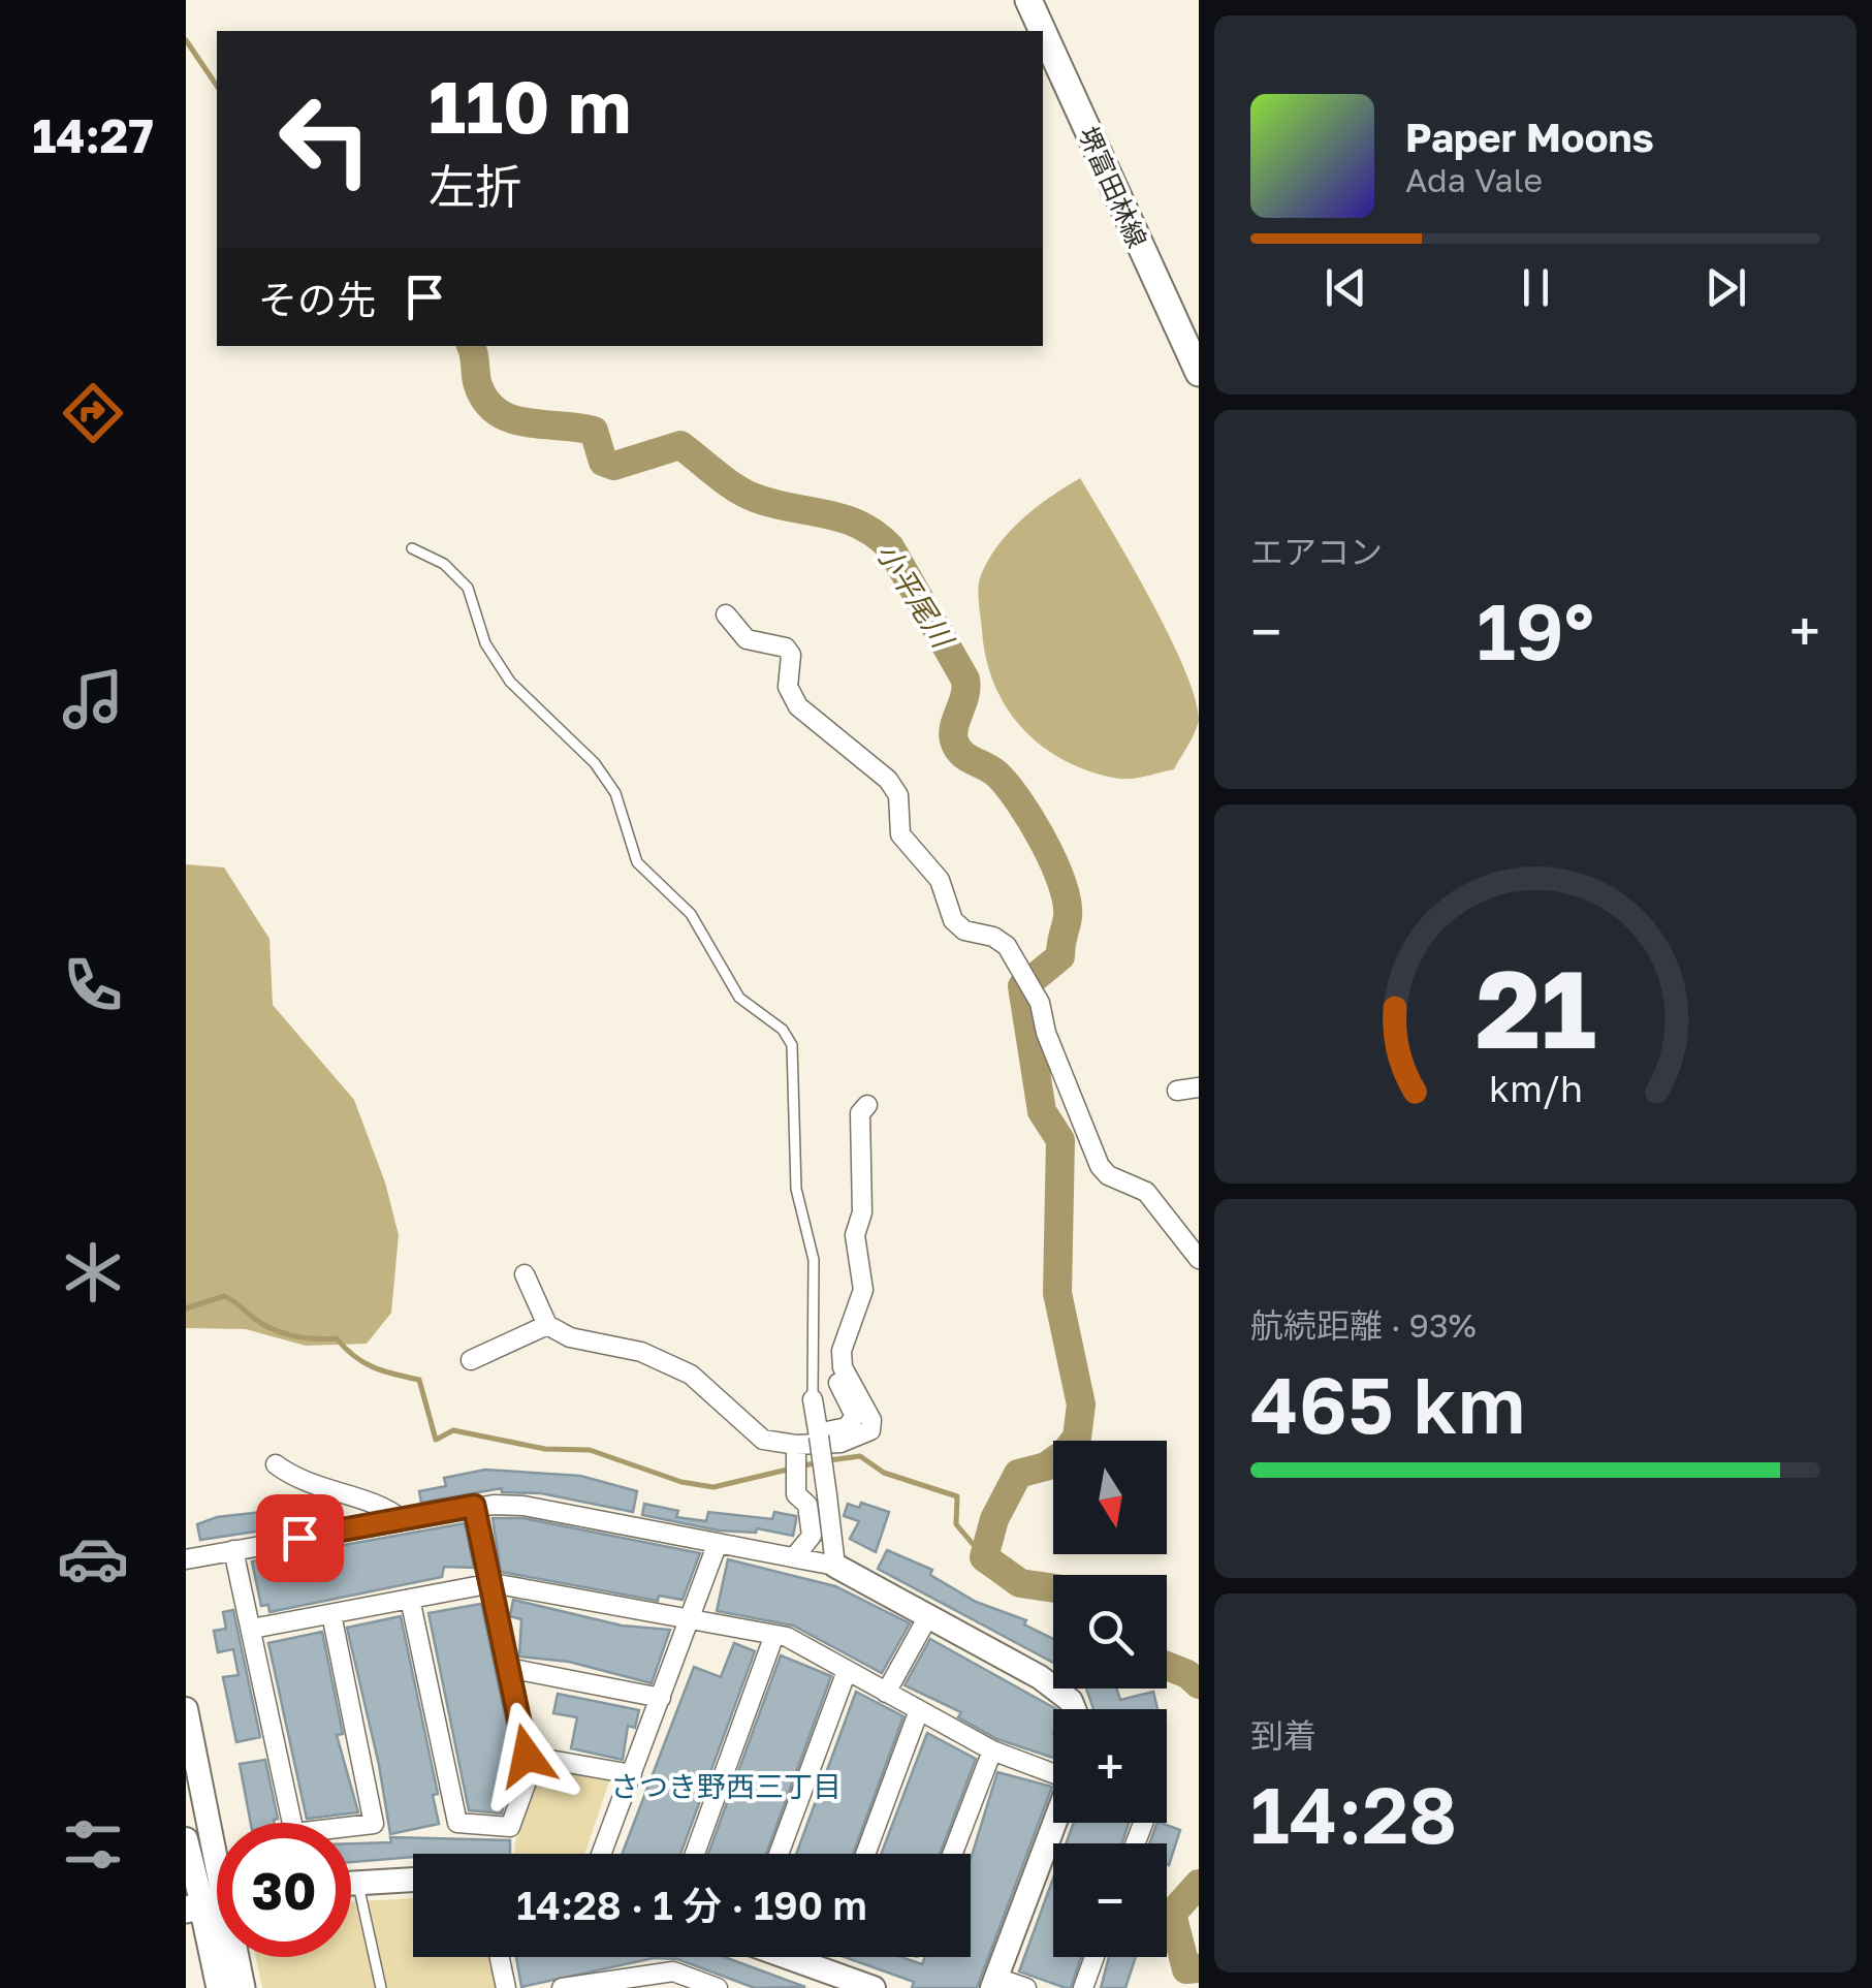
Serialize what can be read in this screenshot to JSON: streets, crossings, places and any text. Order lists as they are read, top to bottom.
{
  "streets": {
    "main road": ["堺富田林線"]
  },
  "districts": ["さつき野西三丁目"],
  "water": ["小平尾川"],
  "north": "bottom",
  "page": {
    "tabs": "14:27",
    "turn": ["110 m", "左折"],
    "song": ["Paper Moons", "Ada Vale"],
    "then": "その先",
    "tile": [
      "エアコン",
      ["航続距離 · 93%", "465 km"],
      ["到着", "14:28"]
    ],
    "heat": ["−", "19°", "+"],
    "map_buttons": ["+", "−"],
    "limit": "30",
    "trip": "14:28 · 1 分 · 190 m",
    "gauge": ["21", "km/h"]
  }
}
